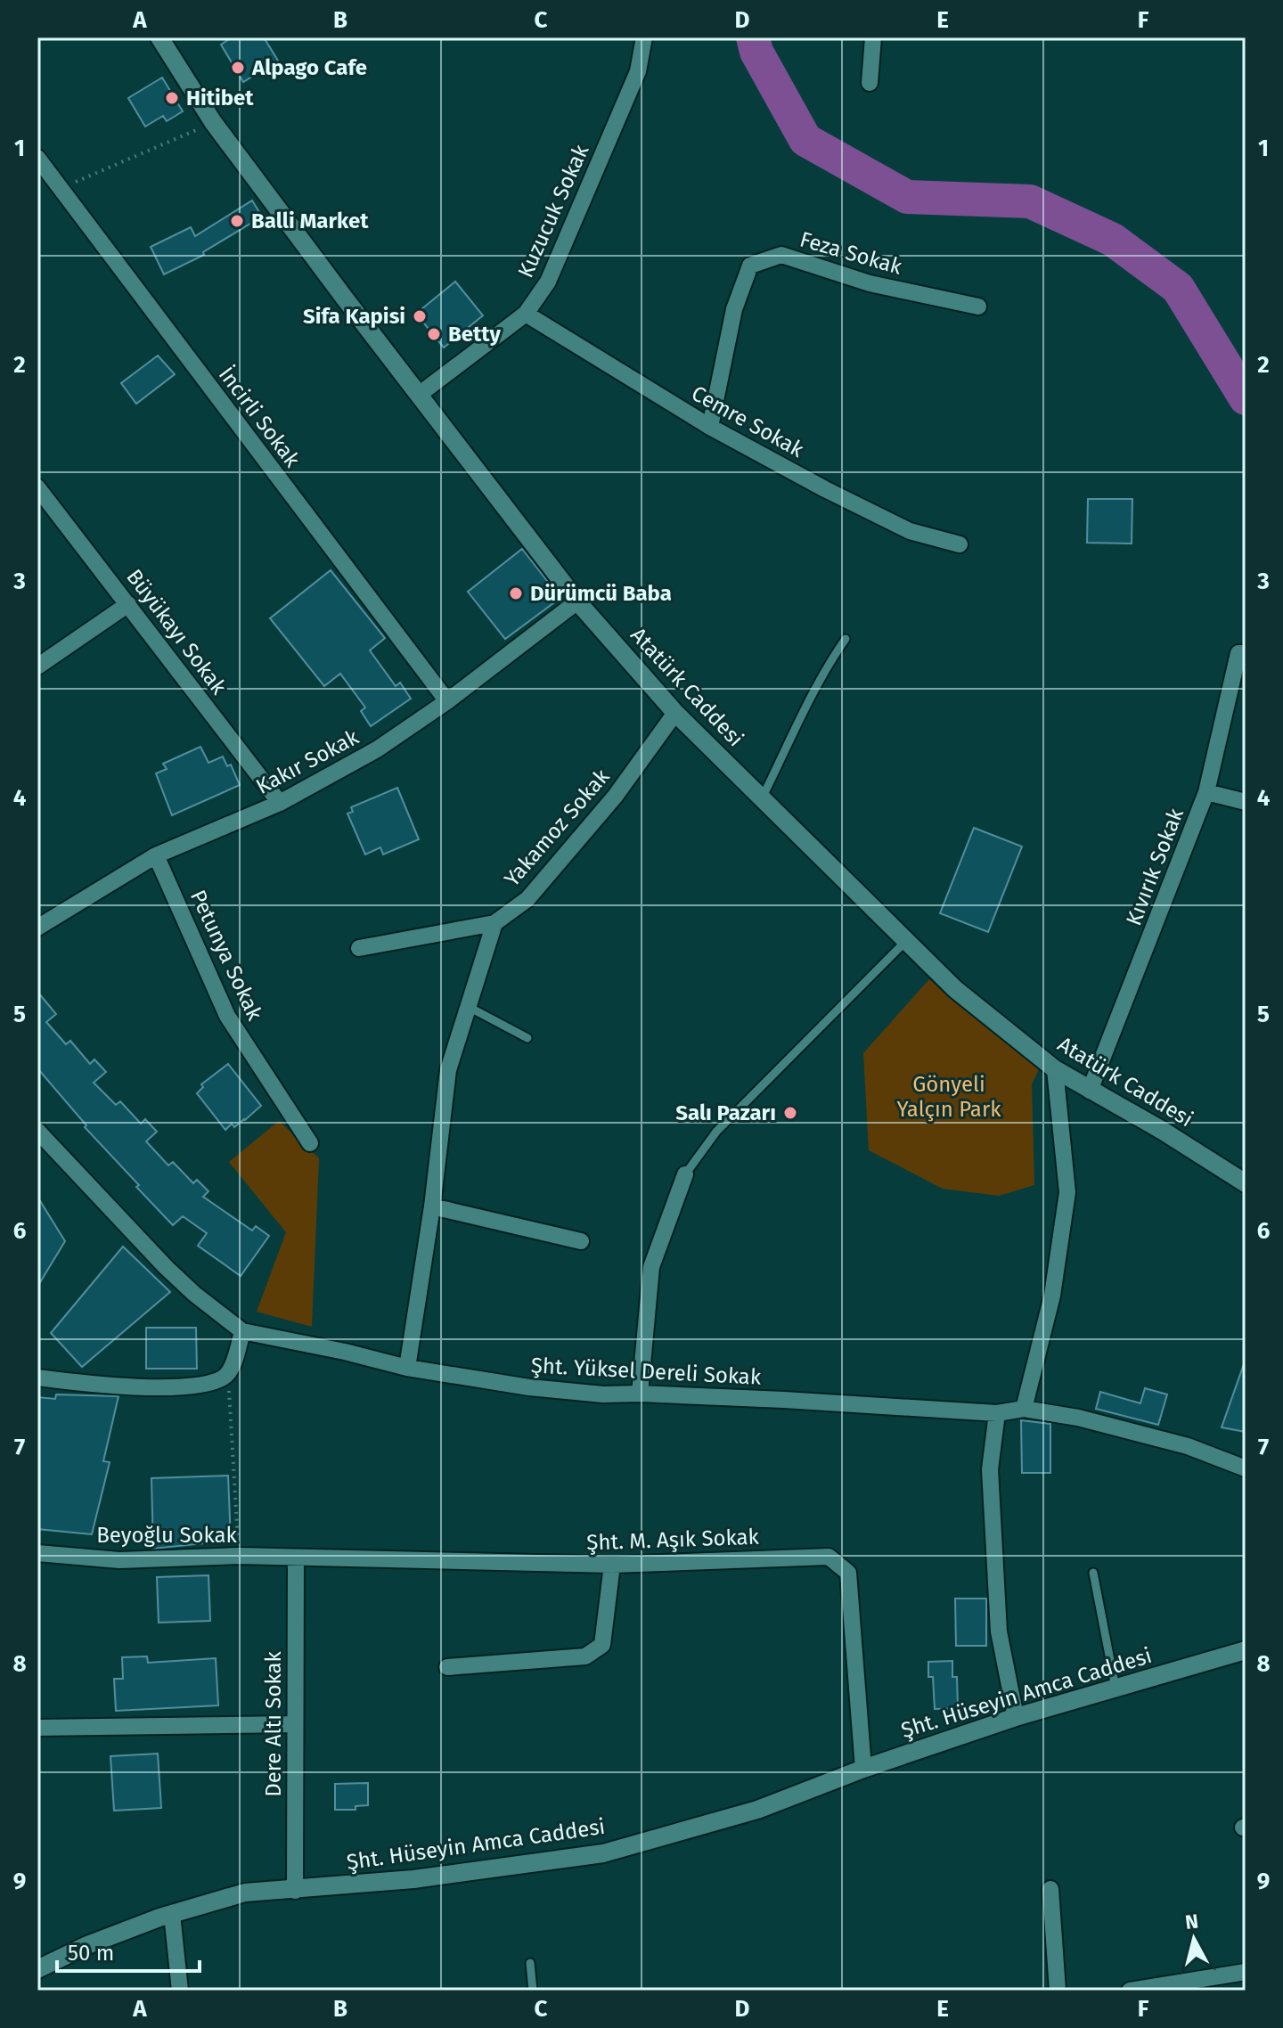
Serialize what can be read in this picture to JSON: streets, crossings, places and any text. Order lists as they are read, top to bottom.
{
  "streets": {
    "main road": ["Atatürk Caddesi", "Şht. Hüseyin Amca Caddesi"],
    "street": [
      "Kuzucuk Sokak",
      "Feza Sokak",
      "İncirli Sokak",
      "Cemre Sokak",
      "Büyükayı Sokak",
      "Kakır Sokak",
      "Yakamoz Sokak",
      "Kıvırık Sokak",
      "Petunya Sokak",
      "Şht. Yüksel Dereli Sokak",
      "Beyoğlu Sokak",
      "Şht. M. Aşık Sokak",
      "Dere Altı Sokak"
    ]
  },
  "crossings": [
    ["Kuzucuk Sokak", "Cemre Sokak"],
    ["Kuzucuk Sokak", "Atatürk Caddesi"],
    ["Feza Sokak", "Cemre Sokak"],
    ["İncirli Sokak", "Kakır Sokak"],
    ["Büyükayı Sokak", "Kakır Sokak"],
    ["Atatürk Caddesi", "Kakır Sokak"],
    ["Atatürk Caddesi", "Yakamoz Sokak"],
    ["Atatürk Caddesi", "Kıvırık Sokak"],
    ["Kakır Sokak", "Petunya Sokak"],
    ["Beyoğlu Sokak", "Şht. M. Aşık Sokak"],
    ["Beyoğlu Sokak", "Dere Altı Sokak"],
    ["Şht. M. Aşık Sokak", "Şht. Hüseyin Amca Caddesi"],
    ["Şht. M. Aşık Sokak", "Dere Altı Sokak"],
    ["Şht. Hüseyin Amca Caddesi", "Dere Altı Sokak"]
  ],
  "parks": ["Gönyeli Yalçın Park"],
  "places": [
    "Alpago Cafe",
    "Hitibet",
    "Balli Market",
    "Sifa Kapisi",
    "Betty",
    "Dürümcü Baba",
    "Salı Pazarı"
  ],
  "scale_bar": "50 m",
  "north": "top",
  "grid": {
    "columns": [
      "A",
      "B",
      "C",
      "D",
      "E",
      "F"
    ],
    "rows": [
      "1",
      "2",
      "3",
      "4",
      "5",
      "6",
      "7",
      "8",
      "9"
    ]
  }
}
